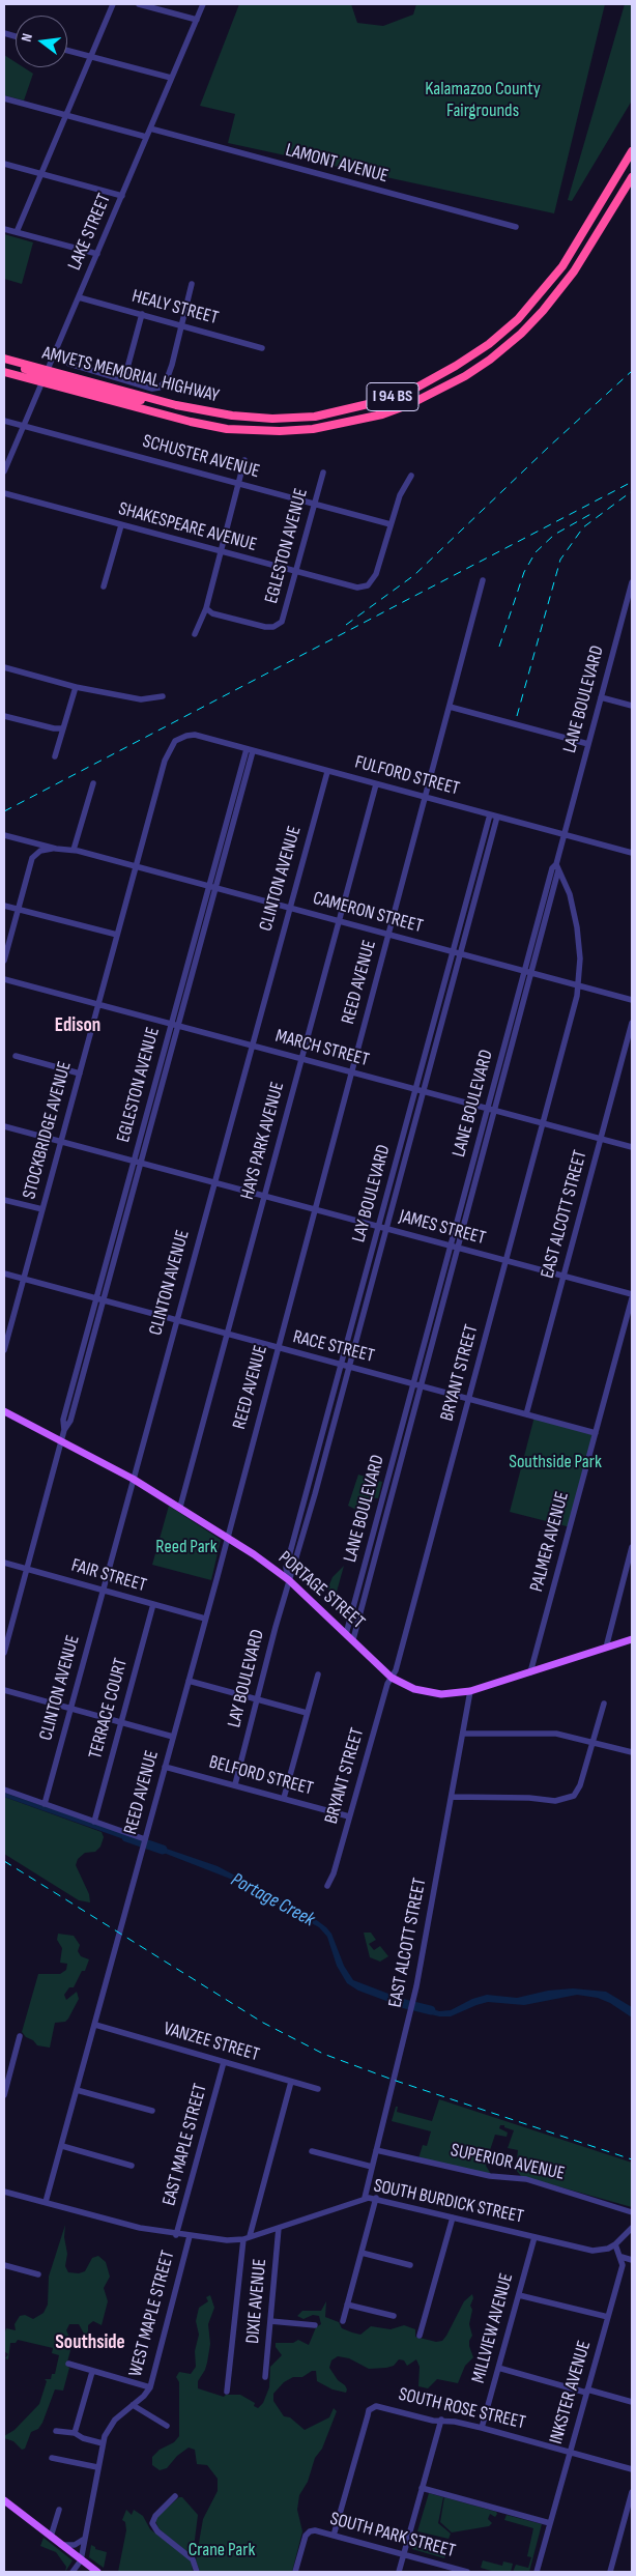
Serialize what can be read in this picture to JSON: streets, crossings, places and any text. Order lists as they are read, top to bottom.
{
  "streets": {
    "highway": ["AMVETS MEMORIAL HIGHWAY", "I 94 BS"],
    "main road": ["PORTAGE STREET"],
    "street": [
      "LAMONT AVENUE",
      "LAKE STREET",
      "HEALY STREET",
      "SCHUSTER AVENUE",
      "SHAKESPEARE AVENUE",
      "EGLESTON AVENUE",
      "LANE BOULEVARD",
      "FULFORD STREET",
      "CLINTON AVENUE",
      "CAMERON STREET",
      "REED AVENUE",
      "MARCH STREET",
      "STOCKBRIDGE AVENUE",
      "HAYS PARK AVENUE",
      "LAY BOULEVARD",
      "EAST ALCOTT STREET",
      "JAMES STREET",
      "RACE STREET",
      "BRYANT STREET",
      "PALMER AVENUE",
      "FAIR STREET",
      "TERRACE COURT",
      "BELFORD STREET",
      "VANZEE STREET",
      "EAST MAPLE STREET",
      "SUPERIOR AVENUE",
      "SOUTH BURDICK STREET",
      "DIXIE AVENUE",
      "WEST MAPLE STREET",
      "MILLVIEW AVENUE",
      "INKSTER AVENUE",
      "SOUTH ROSE STREET",
      "SOUTH PARK STREET"
    ]
  },
  "crossings": [
    ["LAMONT AVENUE", "LAKE STREET"],
    ["LAKE STREET", "HEALY STREET"],
    ["LAKE STREET", "AMVETS MEMORIAL HIGHWAY"],
    ["LAKE STREET", "SCHUSTER AVENUE"],
    ["SCHUSTER AVENUE", "SHAKESPEARE AVENUE"],
    ["SCHUSTER AVENUE", "EGLESTON AVENUE"],
    ["SHAKESPEARE AVENUE", "EGLESTON AVENUE"],
    ["EGLESTON AVENUE", "FULFORD STREET"],
    ["EGLESTON AVENUE", "CAMERON STREET"],
    ["EGLESTON AVENUE", "MARCH STREET"],
    ["EGLESTON AVENUE", "JAMES STREET"],
    ["EGLESTON AVENUE", "RACE STREET"],
    ["EGLESTON AVENUE", "FAIR STREET"],
    ["EGLESTON AVENUE", "PORTAGE STREET"],
    ["LANE BOULEVARD", "FULFORD STREET"],
    ["LANE BOULEVARD", "CAMERON STREET"],
    ["LANE BOULEVARD", "MARCH STREET"],
    ["LANE BOULEVARD", "JAMES STREET"],
    ["LANE BOULEVARD", "RACE STREET"],
    ["LANE BOULEVARD", "BRYANT STREET"],
    ["LANE BOULEVARD", "PORTAGE STREET"],
    ["FULFORD STREET", "CLINTON AVENUE"],
    ["FULFORD STREET", "REED AVENUE"],
    ["FULFORD STREET", "STOCKBRIDGE AVENUE"],
    ["FULFORD STREET", "HAYS PARK AVENUE"],
    ["FULFORD STREET", "LAY BOULEVARD"],
    ["CLINTON AVENUE", "CAMERON STREET"],
    ["CLINTON AVENUE", "MARCH STREET"],
    ["CLINTON AVENUE", "JAMES STREET"],
    ["CLINTON AVENUE", "RACE STREET"],
    ["CLINTON AVENUE", "FAIR STREET"],
    ["CLINTON AVENUE", "PORTAGE STREET"],
    ["CAMERON STREET", "REED AVENUE"],
    ["CAMERON STREET", "STOCKBRIDGE AVENUE"],
    ["CAMERON STREET", "HAYS PARK AVENUE"],
    ["CAMERON STREET", "LAY BOULEVARD"],
    ["CAMERON STREET", "BRYANT STREET"],
    ["REED AVENUE", "MARCH STREET"],
    ["REED AVENUE", "JAMES STREET"],
    ["REED AVENUE", "RACE STREET"],
    ["REED AVENUE", "FAIR STREET"],
    ["REED AVENUE", "PORTAGE STREET"],
    ["REED AVENUE", "BELFORD STREET"],
    ["REED AVENUE", "VANZEE STREET"],
    ["REED AVENUE", "SOUTH BURDICK STREET"],
    ["MARCH STREET", "STOCKBRIDGE AVENUE"],
    ["MARCH STREET", "HAYS PARK AVENUE"],
    ["MARCH STREET", "LAY BOULEVARD"],
    ["MARCH STREET", "EAST ALCOTT STREET"],
    ["MARCH STREET", "BRYANT STREET"],
    ["STOCKBRIDGE AVENUE", "JAMES STREET"],
    ["STOCKBRIDGE AVENUE", "RACE STREET"],
    ["HAYS PARK AVENUE", "JAMES STREET"],
    ["HAYS PARK AVENUE", "RACE STREET"],
    ["HAYS PARK AVENUE", "PORTAGE STREET"],
    ["LAY BOULEVARD", "JAMES STREET"],
    ["LAY BOULEVARD", "RACE STREET"],
    ["LAY BOULEVARD", "PORTAGE STREET"],
    ["LAY BOULEVARD", "BELFORD STREET"],
    ["EAST ALCOTT STREET", "JAMES STREET"],
    ["EAST ALCOTT STREET", "RACE STREET"],
    ["EAST ALCOTT STREET", "PORTAGE STREET"],
    ["EAST ALCOTT STREET", "SUPERIOR AVENUE"],
    ["EAST ALCOTT STREET", "SOUTH BURDICK STREET"],
    ["JAMES STREET", "BRYANT STREET"],
    ["RACE STREET", "BRYANT STREET"],
    ["RACE STREET", "PALMER AVENUE"],
    ["BRYANT STREET", "PORTAGE STREET"],
    ["BRYANT STREET", "BELFORD STREET"],
    ["PALMER AVENUE", "PORTAGE STREET"],
    ["FAIR STREET", "TERRACE COURT"],
    ["VANZEE STREET", "EAST MAPLE STREET"],
    ["EAST MAPLE STREET", "SOUTH BURDICK STREET"],
    ["SOUTH BURDICK STREET", "DIXIE AVENUE"],
    ["SOUTH BURDICK STREET", "WEST MAPLE STREET"],
    ["SOUTH BURDICK STREET", "MILLVIEW AVENUE"],
    ["MILLVIEW AVENUE", "SOUTH ROSE STREET"],
    ["INKSTER AVENUE", "SOUTH ROSE STREET"],
    ["SOUTH ROSE STREET", "SOUTH PARK STREET"]
  ],
  "districts": ["Edison", "Southside"],
  "water": ["Portage Creek"],
  "parks": [
    "Kalamazoo County Fairgrounds",
    "Southside Park",
    "Reed Park",
    "Crane Park"
  ],
  "north": "left"
}
